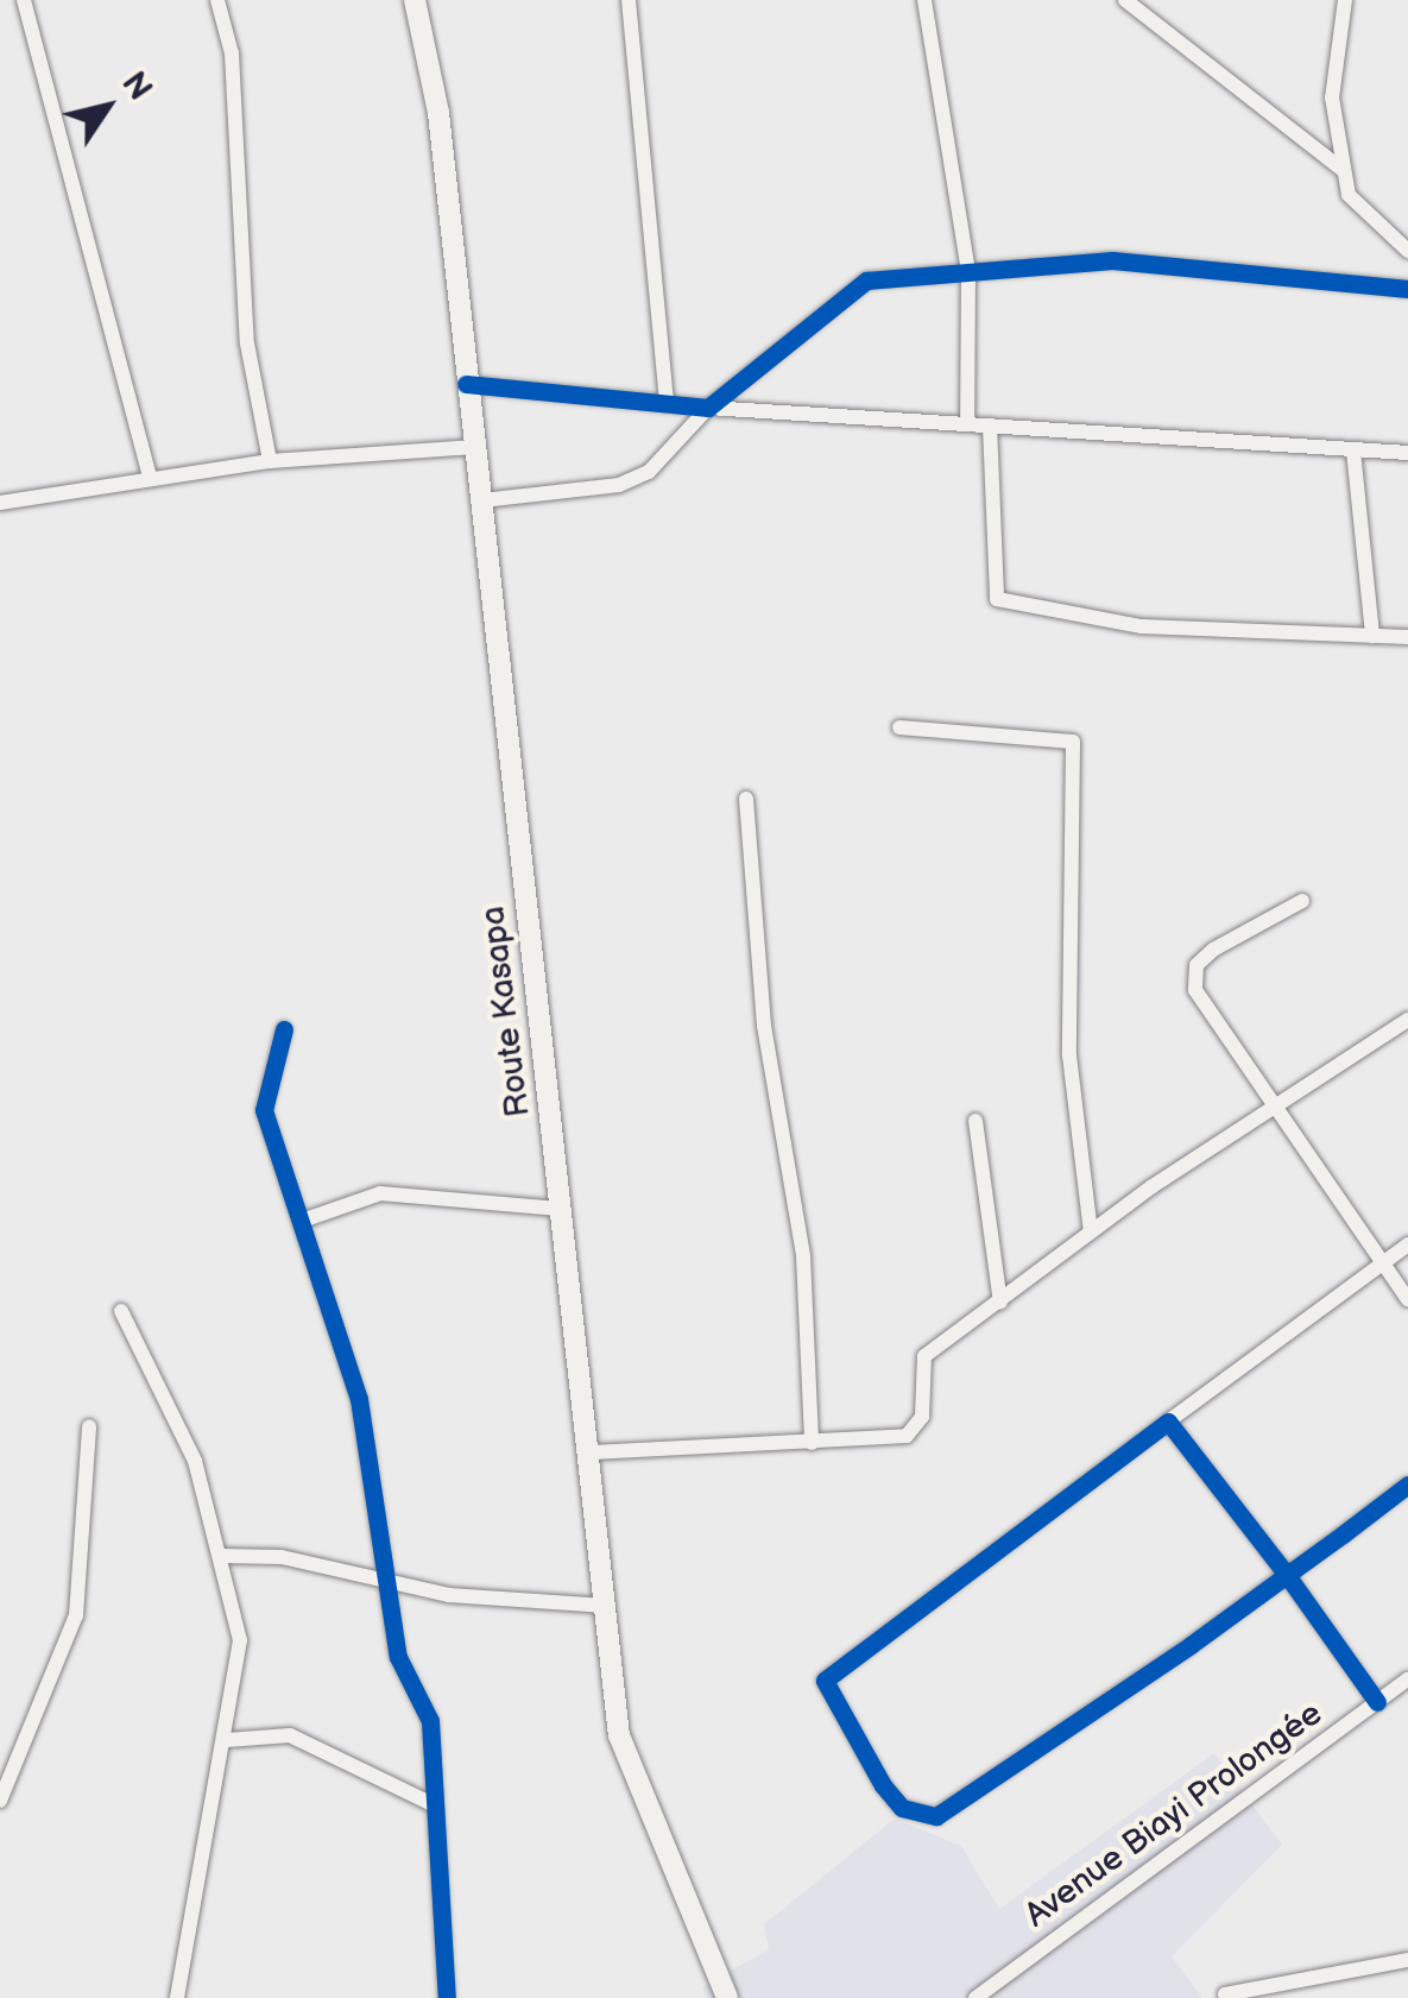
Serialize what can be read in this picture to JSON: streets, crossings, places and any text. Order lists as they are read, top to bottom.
{
  "streets": {
    "main road": ["Route Kasapa"],
    "street": ["Avenue Biayi Prolongée"]
  },
  "north": "top right"
}
